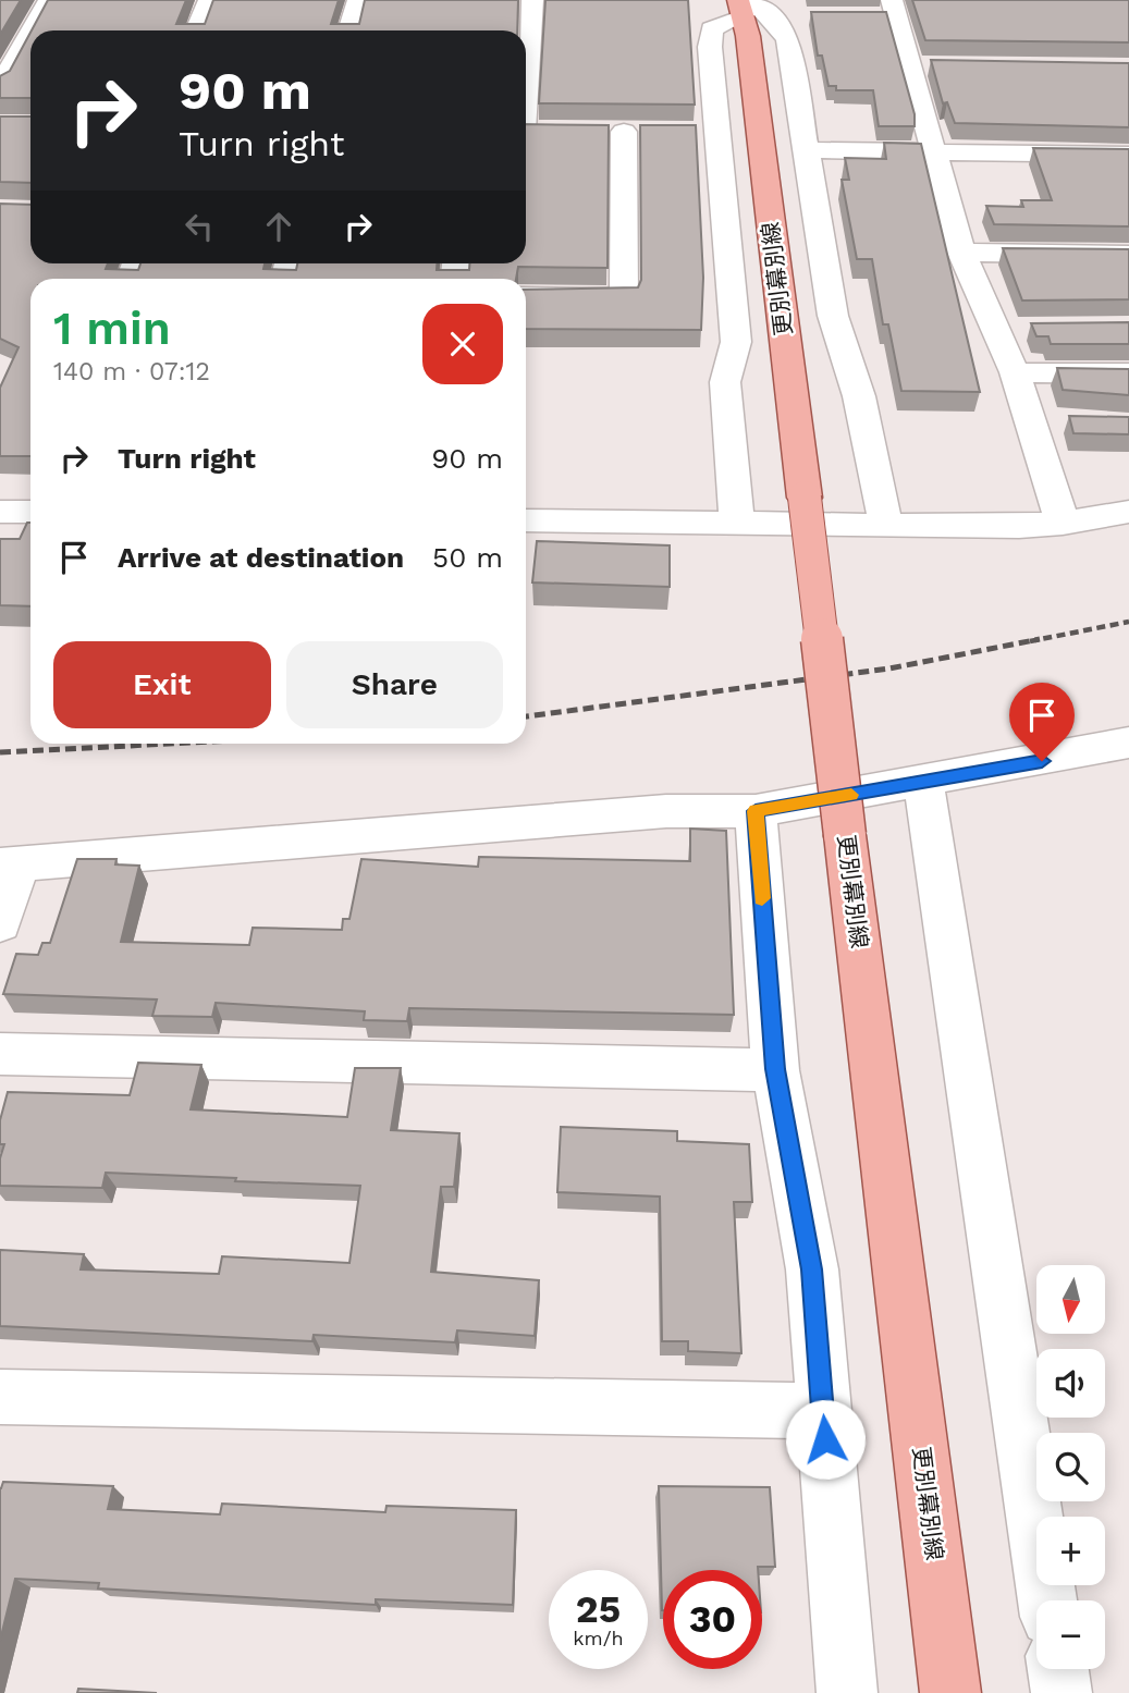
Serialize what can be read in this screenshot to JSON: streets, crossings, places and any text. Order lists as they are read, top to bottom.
{
  "streets": {
    "main road": ["更別幕別線"]
  },
  "north": "bottom",
  "page": {
    "turn": ["90 m", "Turn right"],
    "heading": ["1 min", "140 m · 07:12"],
    "list": [
      {
        "name": "Turn right",
        "value": "90 m"
      },
      {
        "name": "Arrive at destination",
        "value": "50 m"
      }
    ],
    "buttons": ["Exit", "Share"],
    "map_buttons": ["+", "−"],
    "speed": "25 km/h",
    "limit": "30"
  }
}
